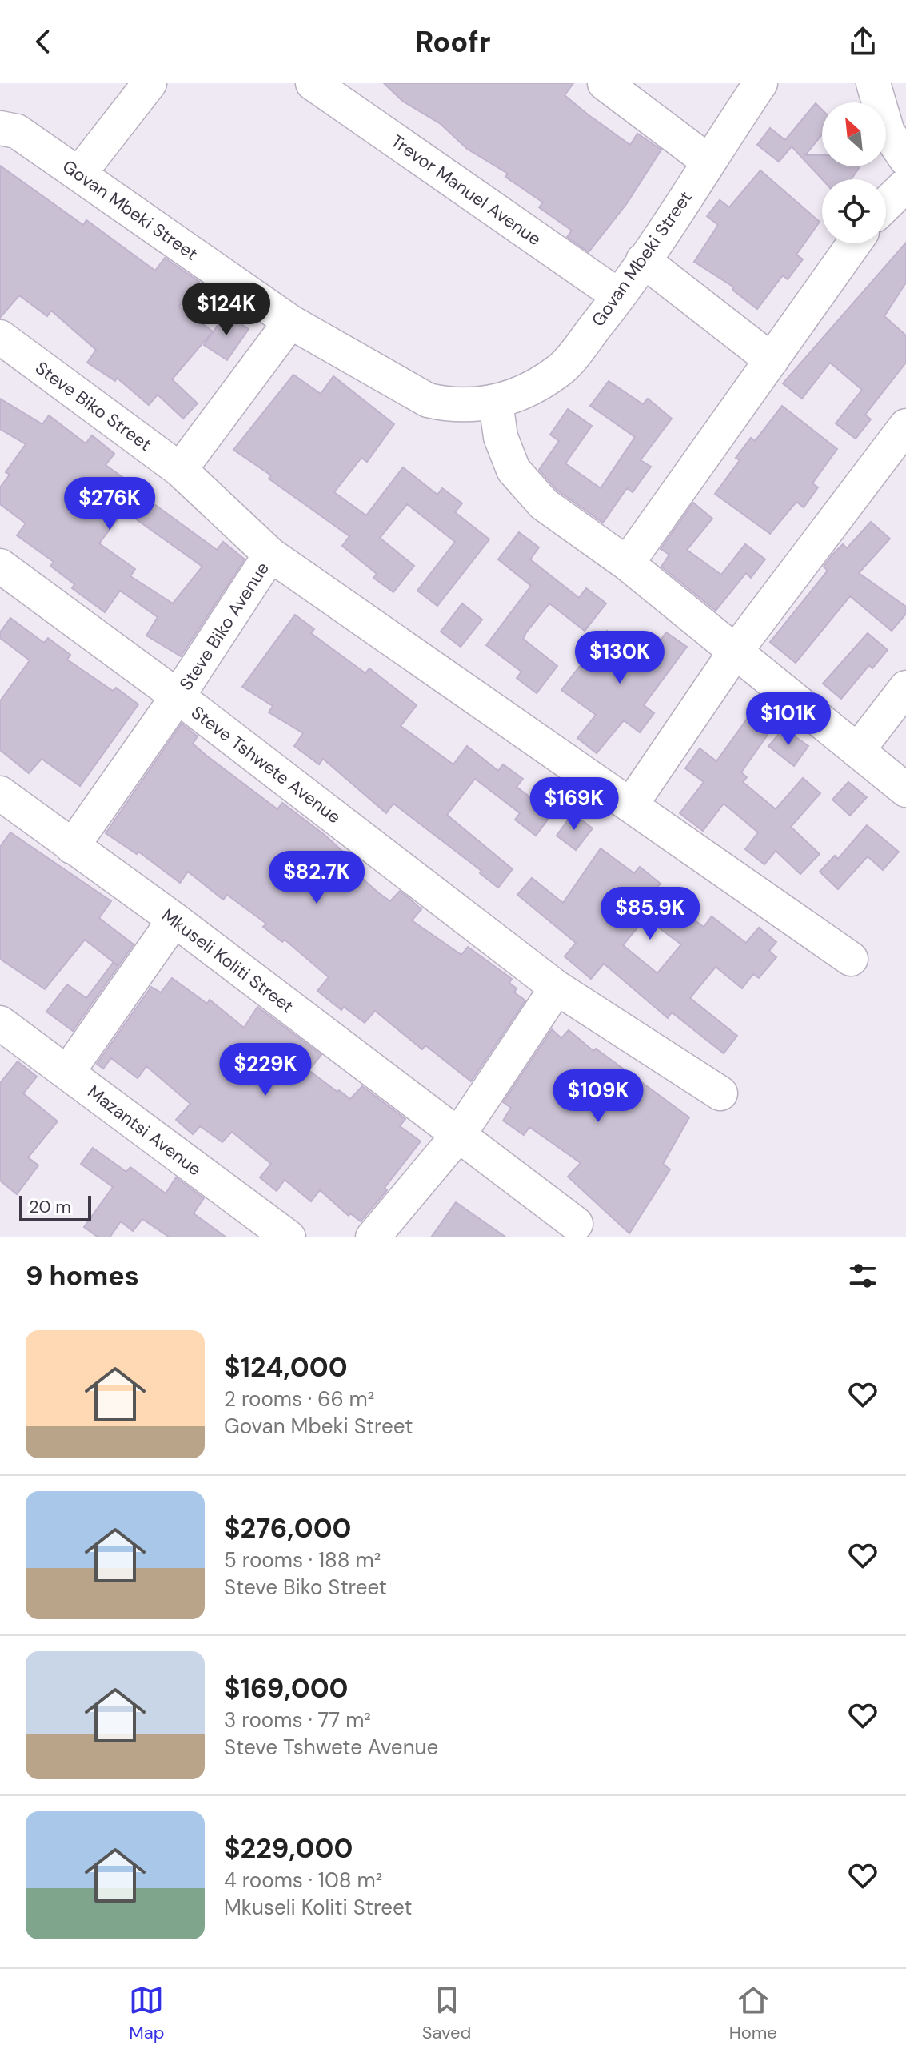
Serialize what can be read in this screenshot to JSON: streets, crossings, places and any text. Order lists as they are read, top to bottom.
{
  "streets": {
    "street": [
      "Trevor Manuel Avenue",
      "Govan Mbeki Street",
      "Steve Biko Street",
      "Steve Biko Avenue",
      "Steve Tshwete Avenue",
      "Mkuseli Koliti Street",
      "Mazantsi Avenue"
    ]
  },
  "crossings": [
    ["Trevor Manuel Avenue", "Govan Mbeki Street"],
    ["Steve Biko Street", "Steve Biko Avenue"],
    ["Steve Biko Avenue", "Steve Tshwete Avenue"],
    ["Steve Biko Avenue", "Mkuseli Koliti Street"]
  ],
  "scale_bar": "20 m",
  "north": "top left",
  "page": {
    "header": "Roofr",
    "price": [
      "$124K",
      "$276K",
      "$130K",
      "$101K",
      "$169K",
      "$82.7K",
      "$85.9K",
      "$229K",
      "$109K"
    ],
    "scale": "20 m",
    "heading": "9 homes",
    "list": [
      {
        "name": "$124,000",
        "note": "2 rooms · 66 m² · Govan Mbeki Street"
      },
      {
        "name": "$276,000",
        "note": "5 rooms · 188 m² · Steve Biko Street"
      },
      {
        "name": "$169,000",
        "note": "3 rooms · 77 m² · Steve Tshwete Avenue"
      },
      {
        "name": "$229,000",
        "note": "4 rooms · 108 m² · Mkuseli Koliti Street"
      }
    ],
    "tabs": ["Map", "Saved", "Home"]
  }
}
